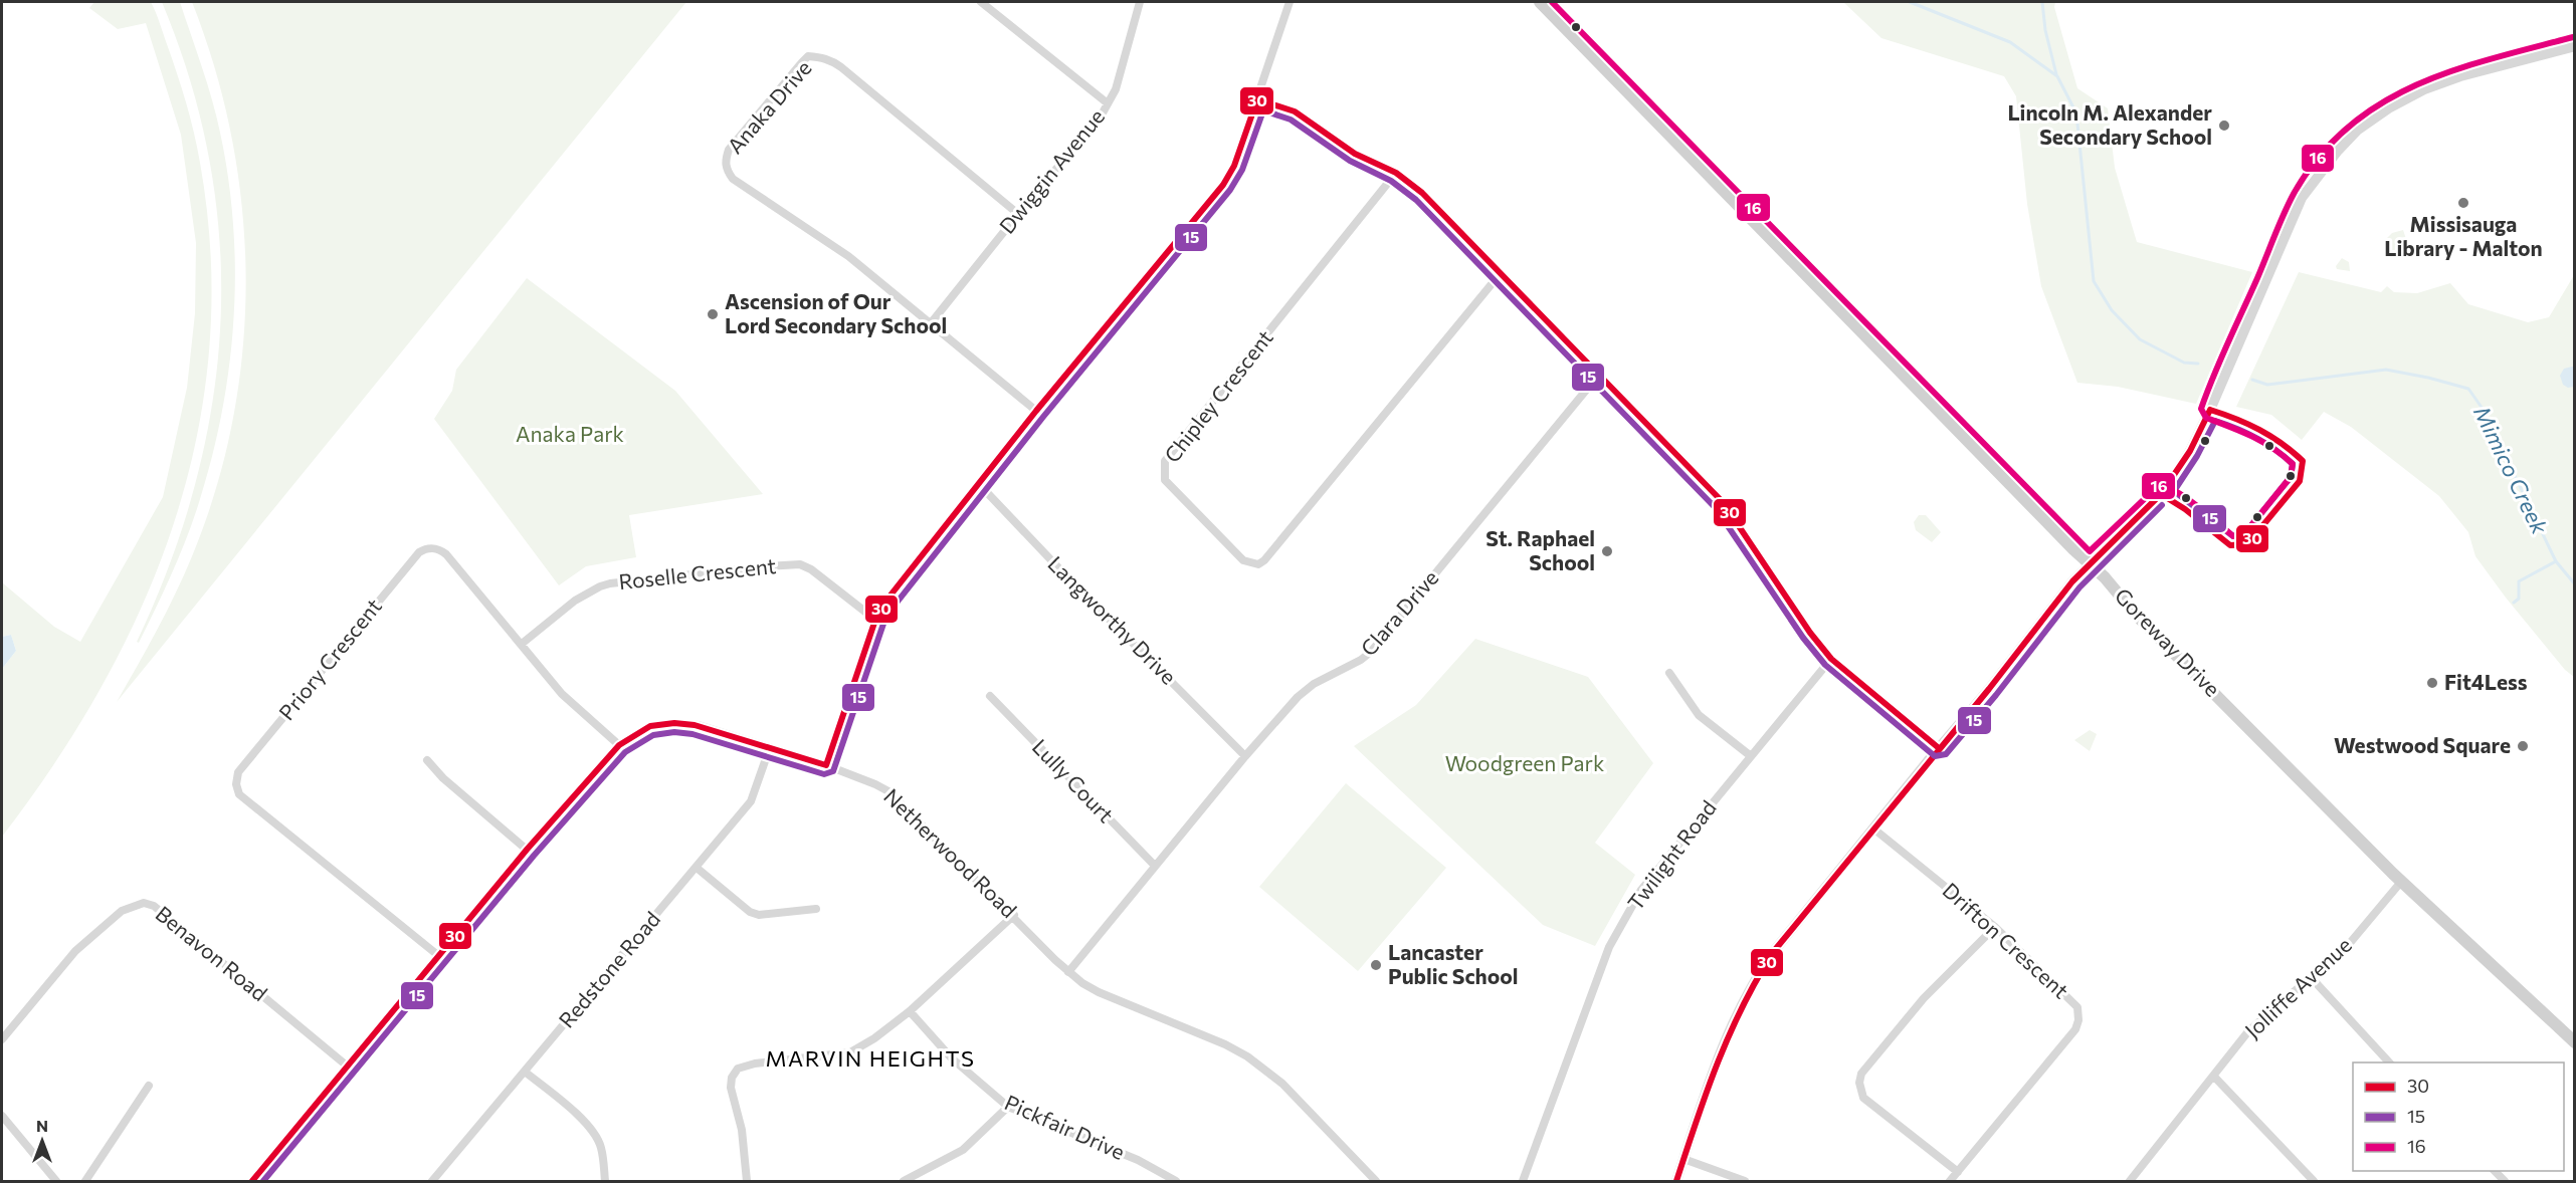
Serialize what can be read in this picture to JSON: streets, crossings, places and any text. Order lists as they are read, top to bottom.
{
  "streets": {
    "main road": ["Goreway Drive"],
    "street": [
      "Anaka Drive",
      "Dwiggin Avenue",
      "Chipley Crescent",
      "Roselle Crescent",
      "Clara Drive",
      "Langworthy Drive",
      "Priory Crescent",
      "Lully Court",
      "Netherwood Road",
      "Twilight Road",
      "Drifton Crescent",
      "Benavon Road",
      "Redstone Road",
      "Jolliffe Avenue",
      "Pickfair Drive"
    ]
  },
  "crossings": [
    ["Anaka Drive", "Dwiggin Avenue"],
    ["Roselle Crescent", "Priory Crescent"],
    ["Clara Drive", "Langworthy Drive"],
    ["Clara Drive", "Lully Court"],
    ["Clara Drive", "Netherwood Road"],
    ["Goreway Drive", "Jolliffe Avenue"],
    ["Priory Crescent", "Netherwood Road"],
    ["Netherwood Road", "Benavon Road"],
    ["Netherwood Road", "Redstone Road"]
  ],
  "districts": ["MARVIN HEIGHTS"],
  "water": ["Mimico Creek"],
  "parks": ["Anaka Park", "Woodgreen Park"],
  "places": [
    "Lincoln M. Alexander Secondary School",
    "Missisauga Library - Malton",
    "Ascension of Our Lord Secondary School",
    "St. Raphael School",
    "Fit4Less",
    "Westwood Square",
    "Lancaster Public School"
  ],
  "lines": ["transit line 16", "transit line 30", "transit line 15"],
  "legend": ["30", "15", "16"],
  "north": "top"
}
